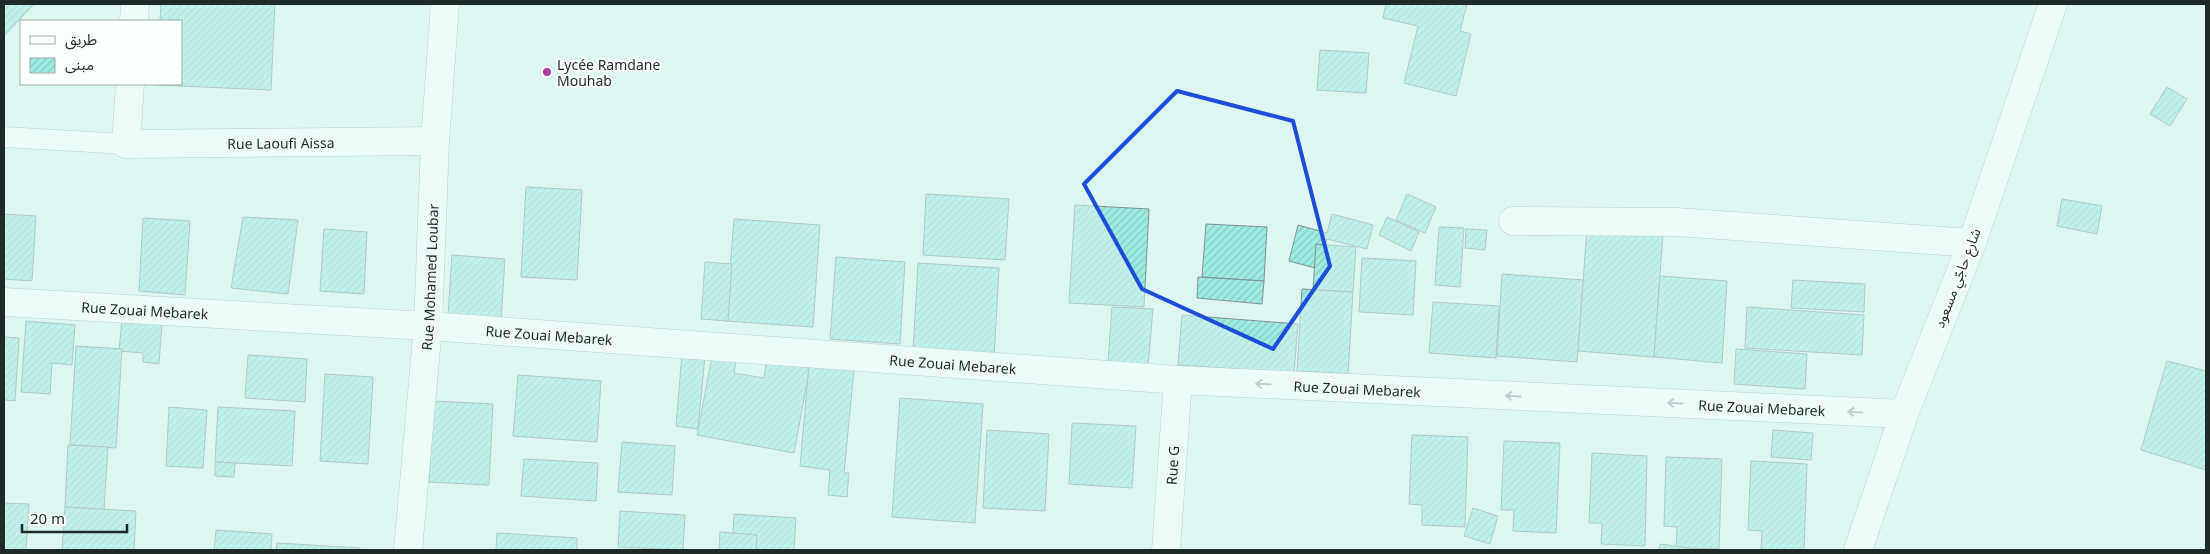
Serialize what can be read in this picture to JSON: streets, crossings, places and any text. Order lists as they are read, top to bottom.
{
  "streets": {
    "street": [
      "Rue Laoufi Aissa",
      "Rue Mohamed Loubar",
      "شارع حاجّي مسعود",
      "Rue Zouai Mebarek",
      "Rue G"
    ]
  },
  "crossings": [
    ["Rue Laoufi Aissa", "Rue Mohamed Loubar"],
    ["Rue Mohamed Loubar", "Rue Zouai Mebarek"],
    ["شارع حاجّي مسعود", "Rue Zouai Mebarek"],
    ["Rue Zouai Mebarek", "Rue G"]
  ],
  "places": ["Lycée Ramdane Mouhab"],
  "legend": ["طريق", "مبنى"],
  "scale_bar": "20 m"
}
